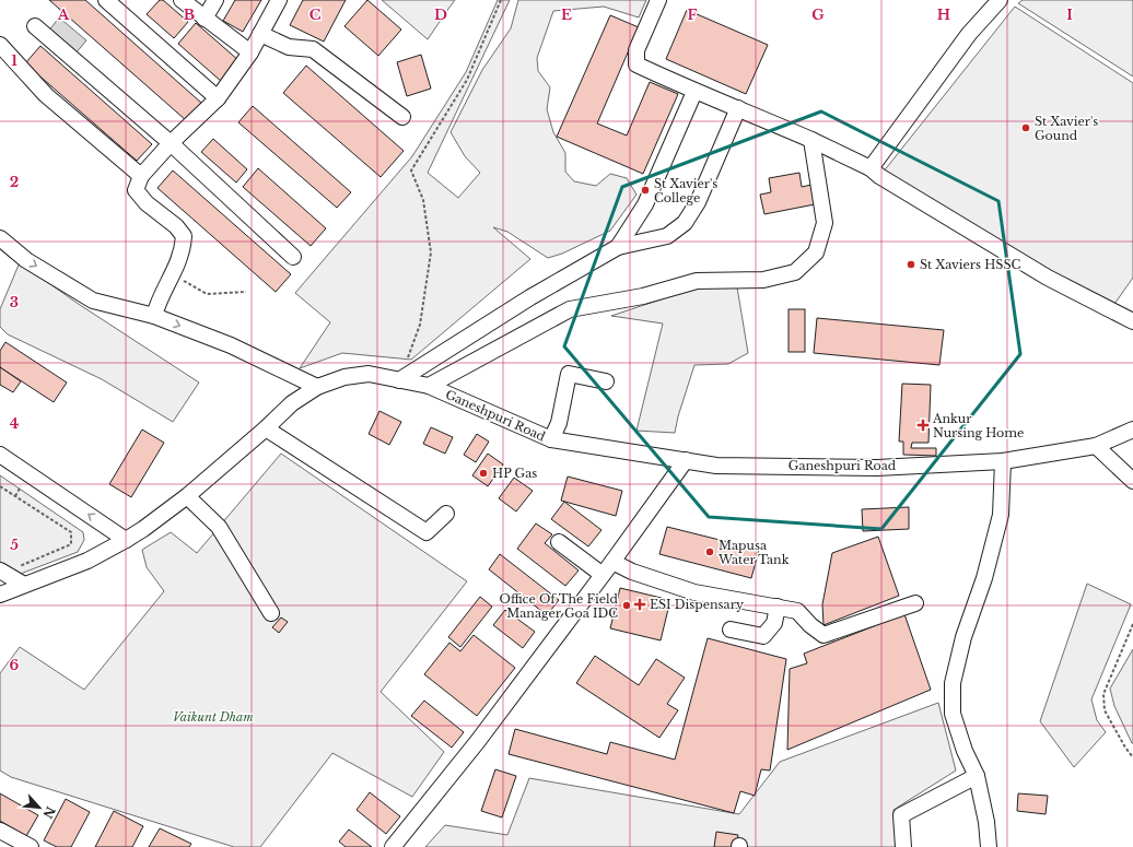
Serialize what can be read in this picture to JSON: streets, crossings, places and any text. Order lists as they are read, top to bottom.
{
  "streets": {
    "street": ["Ganeshpuri Road"]
  },
  "parks": ["Vaikunt Dham"],
  "places": {
    "other": [
      "St Xavier's Gound",
      "St Xavier's College",
      "St Xaviers HSSC",
      "HP Gas",
      "Mapusa Water Tank",
      "Office Of The Field Manager Goa IDC"
    ],
    "health": ["Ankur Nursing Home", "ESI Dispensary"]
  },
  "north": "bottom right",
  "grid": {
    "columns": [
      "A",
      "B",
      "C",
      "D",
      "E",
      "F",
      "G",
      "H",
      "I"
    ],
    "rows": [
      "1",
      "2",
      "3",
      "4",
      "5",
      "6"
    ]
  }
}
